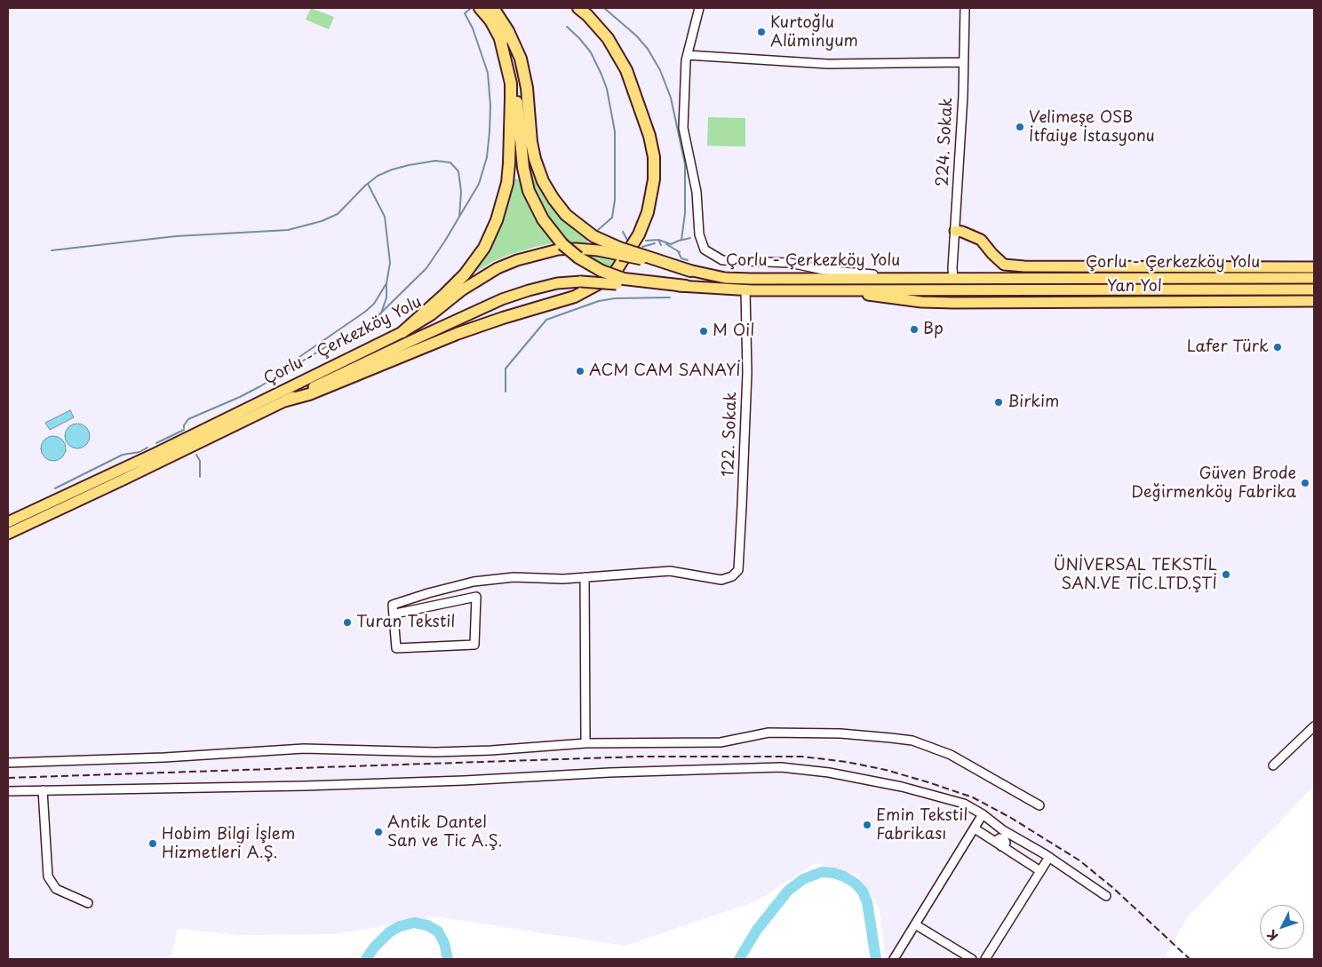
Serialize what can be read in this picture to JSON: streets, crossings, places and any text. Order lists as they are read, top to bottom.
{
  "streets": {
    "main road": ["Çorlu - Çerkezköy Yolu", "Yan Yol"],
    "street": ["224. Sokak", "122. Sokak"]
  },
  "crossings": [
    ["224. Sokak", "Çorlu - Çerkezköy Yolu"],
    ["Çorlu - Çerkezköy Yolu", "Yan Yol"],
    ["Çorlu - Çerkezköy Yolu", "122. Sokak"]
  ],
  "places": [
    "Kurtoğlu Alüminyum",
    "Velimeşe OSB İtfaiye İstasyonu",
    "Bp",
    "M Oil",
    "Lafer Türk",
    "ACM CAM SANAYİ",
    "Birkim",
    "Güven Brode Değirmenköy Fabrika",
    "ÜNİVERSAL TEKSTİL SAN.VE TİC.LTD.ŞTİ",
    "Turan Tekstil",
    "Emin Tekstil Fabrikası",
    "Antik Dantel San ve Tic A.Ş.",
    "Hobim Bilgi İşlem Hizmetleri A.Ş."
  ],
  "north": "bottom left"
}
